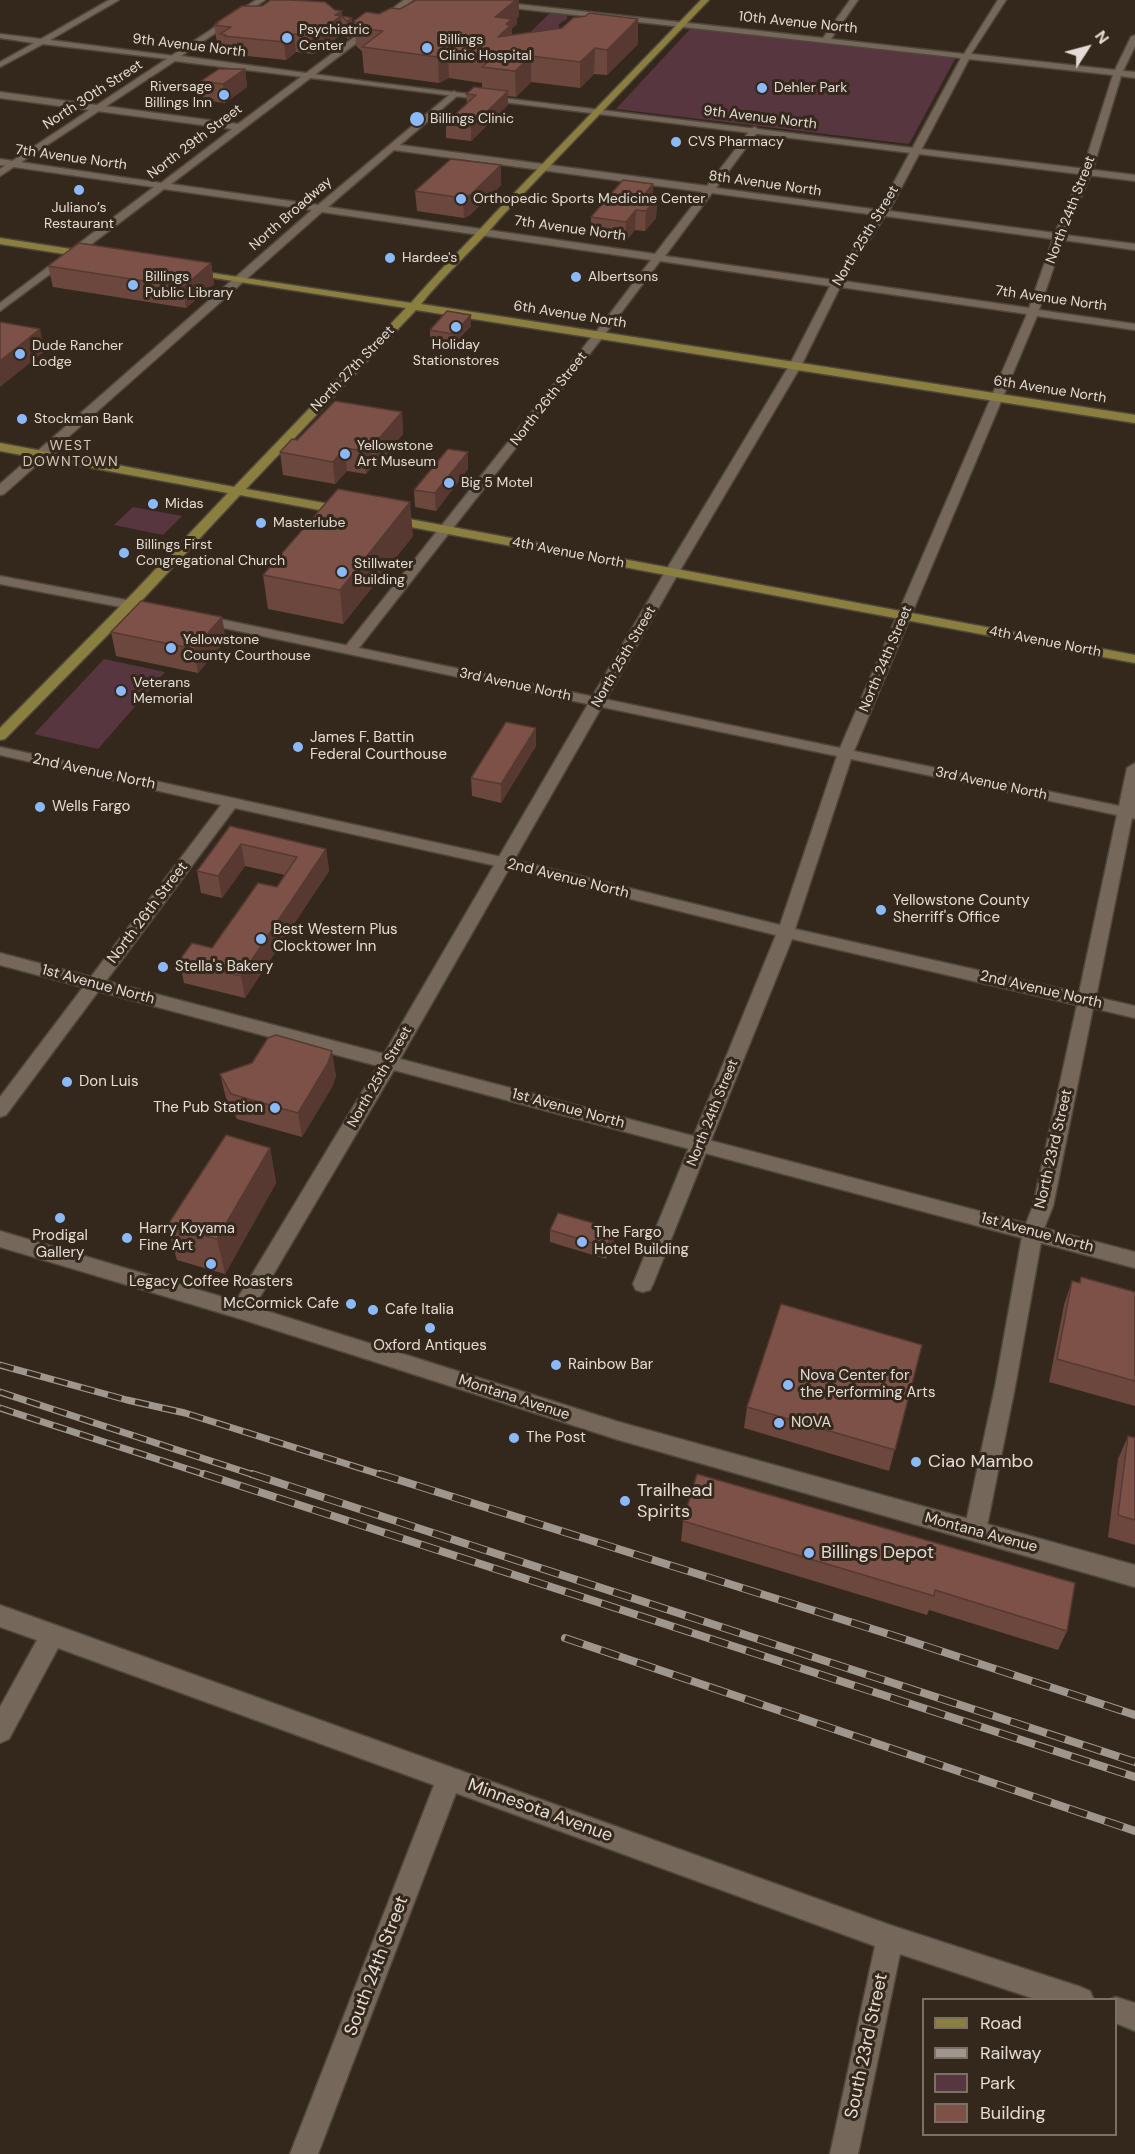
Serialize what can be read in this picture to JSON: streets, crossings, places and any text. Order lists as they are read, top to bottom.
{
  "streets": {
    "main road": ["6th Avenue North", "North 27th Street", "4th Avenue North"],
    "street": [
      "10th Avenue North",
      "9th Avenue North",
      "North 30th Street",
      "North 29th Street",
      "7th Avenue North",
      "8th Avenue North",
      "North 24th Street",
      "North Broadway",
      "North 25th Street",
      "North 26th Street",
      "3rd Avenue North",
      "2nd Avenue North",
      "1st Avenue North",
      "North 23rd Street",
      "Montana Avenue",
      "Minnesota Avenue",
      "South 24th Street",
      "South 23rd Street"
    ]
  },
  "crossings": [
    ["10th Avenue North", "North 24th Street"],
    ["10th Avenue North", "North 25th Street"],
    ["10th Avenue North", "North 27th Street"],
    ["9th Avenue North", "North 30th Street"],
    ["9th Avenue North", "North 29th Street"],
    ["9th Avenue North", "North 24th Street"],
    ["9th Avenue North", "North Broadway"],
    ["9th Avenue North", "North 25th Street"],
    ["9th Avenue North", "North 27th Street"],
    ["9th Avenue North", "North 26th Street"],
    ["North 30th Street", "7th Avenue North"],
    ["North 29th Street", "7th Avenue North"],
    ["7th Avenue North", "North 24th Street"],
    ["7th Avenue North", "North Broadway"],
    ["7th Avenue North", "North 25th Street"],
    ["7th Avenue North", "North 27th Street"],
    ["7th Avenue North", "North 26th Street"],
    ["8th Avenue North", "North 24th Street"],
    ["8th Avenue North", "North Broadway"],
    ["8th Avenue North", "North 25th Street"],
    ["8th Avenue North", "North 27th Street"],
    ["8th Avenue North", "North 26th Street"],
    ["North 24th Street", "6th Avenue North"],
    ["North 24th Street", "4th Avenue North"],
    ["North 24th Street", "3rd Avenue North"],
    ["North 24th Street", "2nd Avenue North"],
    ["North 24th Street", "1st Avenue North"],
    ["North Broadway", "6th Avenue North"],
    ["North Broadway", "4th Avenue North"],
    ["North 25th Street", "6th Avenue North"],
    ["North 25th Street", "4th Avenue North"],
    ["North 25th Street", "3rd Avenue North"],
    ["North 25th Street", "2nd Avenue North"],
    ["North 25th Street", "1st Avenue North"],
    ["North 25th Street", "Montana Avenue"],
    ["6th Avenue North", "North 27th Street"],
    ["6th Avenue North", "North 26th Street"],
    ["North 27th Street", "4th Avenue North"],
    ["North 26th Street", "4th Avenue North"],
    ["North 26th Street", "3rd Avenue North"],
    ["North 26th Street", "2nd Avenue North"],
    ["North 26th Street", "1st Avenue North"],
    ["3rd Avenue North", "North 23rd Street"],
    ["2nd Avenue North", "North 23rd Street"],
    ["1st Avenue North", "North 23rd Street"],
    ["North 23rd Street", "Montana Avenue"],
    ["Minnesota Avenue", "South 24th Street"],
    ["Minnesota Avenue", "South 23rd Street"]
  ],
  "districts": ["WEST DOWNTOWN"],
  "places": [
    "Psychiatric Center",
    "Billings Clinic Hospital",
    "Dehler Park",
    "Riversage Billings Inn",
    "Billings Clinic",
    "CVS Pharmacy",
    "Juliano’s Restaurant",
    "Orthopedic Sports Medicine Center",
    "Hardee's",
    "Albertsons",
    "Billings Public Library",
    "Holiday Stationstores",
    "Dude Rancher Lodge",
    "Stockman Bank",
    "Yellowstone Art Museum",
    "Big 5 Motel",
    "Midas",
    "Masterlube",
    "Billings First Congregational Church",
    "Stillwater Building",
    "Yellowstone County Courthouse",
    "Veterans Memorial",
    "James F. Battin Federal Courthouse",
    "Wells Fargo",
    "Yellowstone County Sherriff's Office",
    "Best Western Plus Clocktower Inn",
    "Stella's Bakery",
    "Don Luis",
    "The Pub Station",
    "Prodigal Gallery",
    "Harry Koyama Fine Art",
    "The Fargo Hotel Building",
    "Legacy Coffee Roasters",
    "McCormick Cafe",
    "Cafe Italia",
    "Oxford Antiques",
    "Rainbow Bar",
    "Nova Center for the Performing Arts",
    "NOVA",
    "The Post",
    "Ciao Mambo",
    "Trailhead Spirits",
    "Billings Depot"
  ],
  "legend": [
    "Road",
    "Railway",
    "Park",
    "Building"
  ],
  "north": "top right"
}
